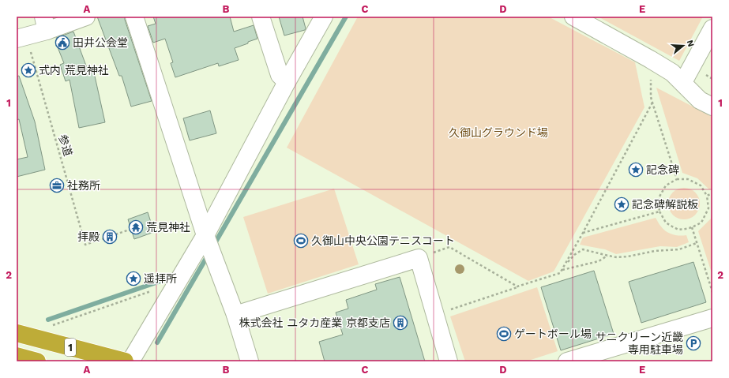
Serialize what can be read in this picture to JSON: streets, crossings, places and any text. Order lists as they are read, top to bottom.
{
  "streets": {
    "highway": ["1"],
    "path": ["参道"]
  },
  "parks": ["久御山グラウンド場"],
  "places": {
    "public building": ["田井公会堂"],
    "place": [
      "式内 荒見神社",
      "記念碑",
      "記念碑解説板",
      "遥拝所"
    ],
    "office": ["社務所"],
    "temple": ["荒見神社"],
    "building": ["拝殿", "株式会社 ユタカ産業 京都支店"],
    "sports": ["久御山中央公園テニスコート", "ゲートボール場"],
    "parking": ["サニクリーン近畿 専用駐車場"]
  },
  "north": "right",
  "grid": {
    "columns": [
      "A",
      "B",
      "C",
      "D",
      "E"
    ],
    "rows": ["1", "2"]
  }
}
